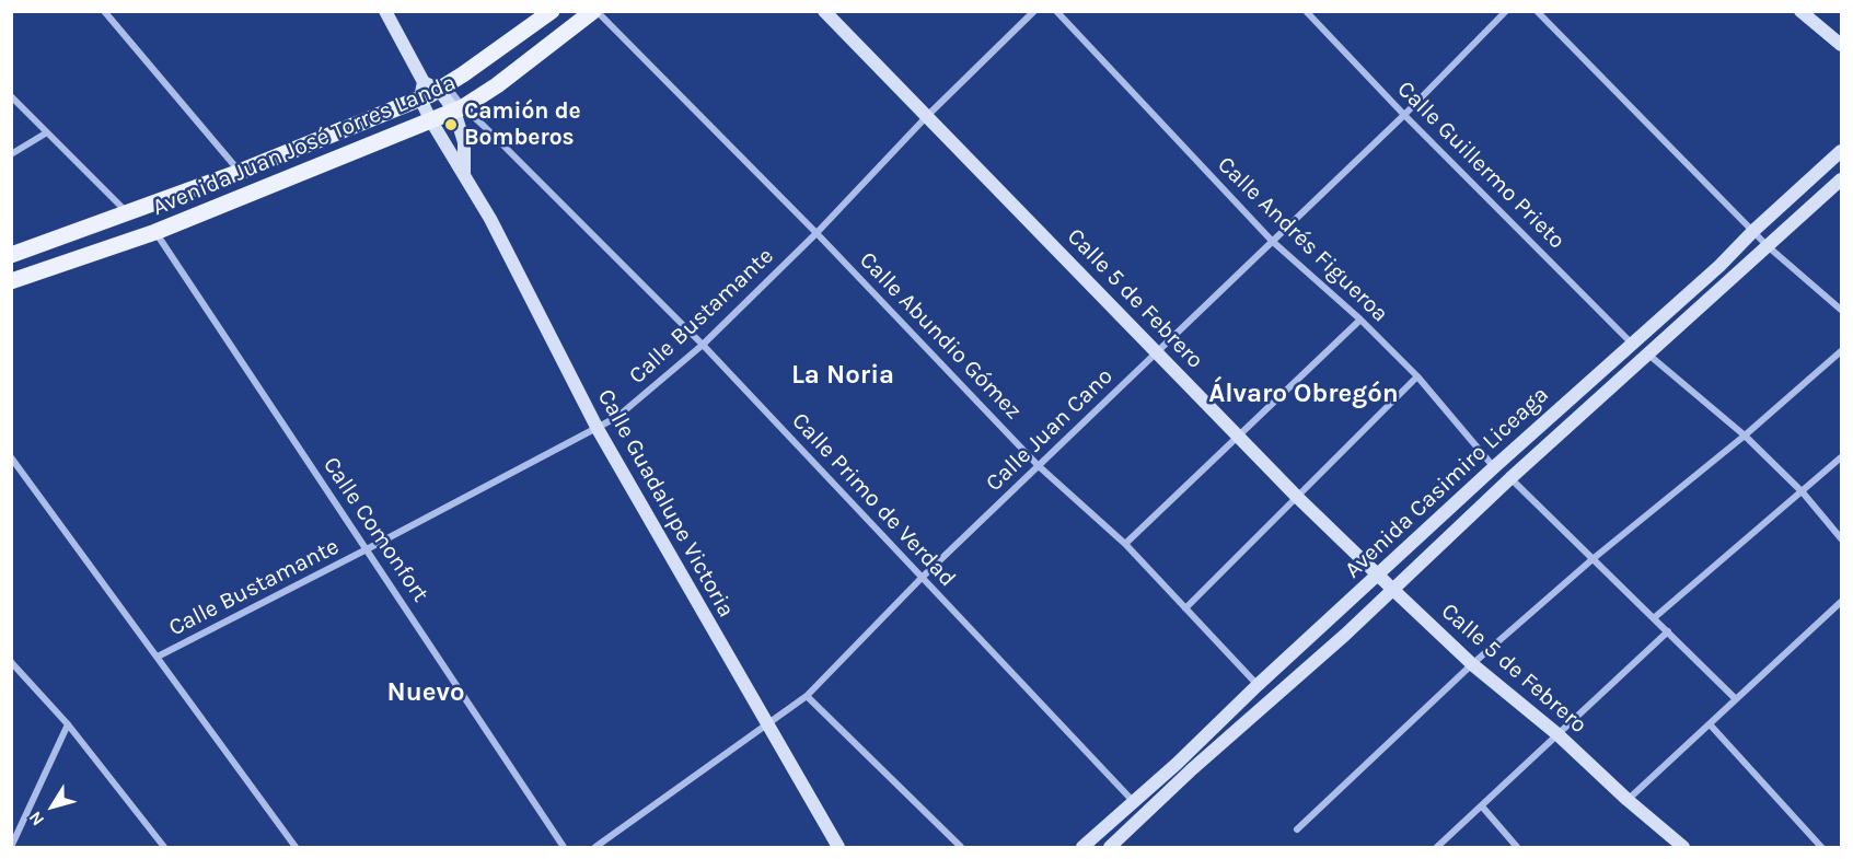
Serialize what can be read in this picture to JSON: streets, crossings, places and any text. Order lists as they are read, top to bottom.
{
  "streets": {
    "main road": ["Avenida Juan José Torres Landa"],
    "street": [
      "Calle Guillermo Prieto",
      "Calle Andrés Figueroa",
      "Calle 5 de Febrero",
      "Calle Bustamante",
      "Calle Abundio Gómez",
      "Calle Juan Cano",
      "Avenida Casimiro Liceaga",
      "Calle Primo de Verdad",
      "Calle Guadalupe Victoria",
      "Calle Comonfort"
    ]
  },
  "crossings": [
    ["Avenida Juan José Torres Landa", "Calle Abundio Gómez"],
    ["Avenida Juan José Torres Landa", "Calle Primo de Verdad"],
    ["Avenida Juan José Torres Landa", "Calle Guadalupe Victoria"],
    ["Avenida Juan José Torres Landa", "Calle Comonfort"],
    ["Calle Guillermo Prieto", "Calle Juan Cano"],
    ["Calle Guillermo Prieto", "Avenida Casimiro Liceaga"],
    ["Calle Andrés Figueroa", "Calle Juan Cano"],
    ["Calle Andrés Figueroa", "Avenida Casimiro Liceaga"],
    ["Calle 5 de Febrero", "Calle Bustamante"],
    ["Calle 5 de Febrero", "Calle Juan Cano"],
    ["Calle 5 de Febrero", "Avenida Casimiro Liceaga"],
    ["Calle Bustamante", "Calle Abundio Gómez"],
    ["Calle Bustamante", "Calle Primo de Verdad"],
    ["Calle Bustamante", "Calle Guadalupe Victoria"],
    ["Calle Bustamante", "Calle Comonfort"],
    ["Calle Abundio Gómez", "Calle Juan Cano"],
    ["Calle Abundio Gómez", "Avenida Casimiro Liceaga"],
    ["Calle Juan Cano", "Calle Primo de Verdad"],
    ["Calle Juan Cano", "Calle Guadalupe Victoria"],
    ["Avenida Casimiro Liceaga", "Calle Primo de Verdad"]
  ],
  "districts": ["La Noria", "Álvaro Obregón", "Nuevo"],
  "places": ["Camión de Bomberos"],
  "north": "bottom left"
}
